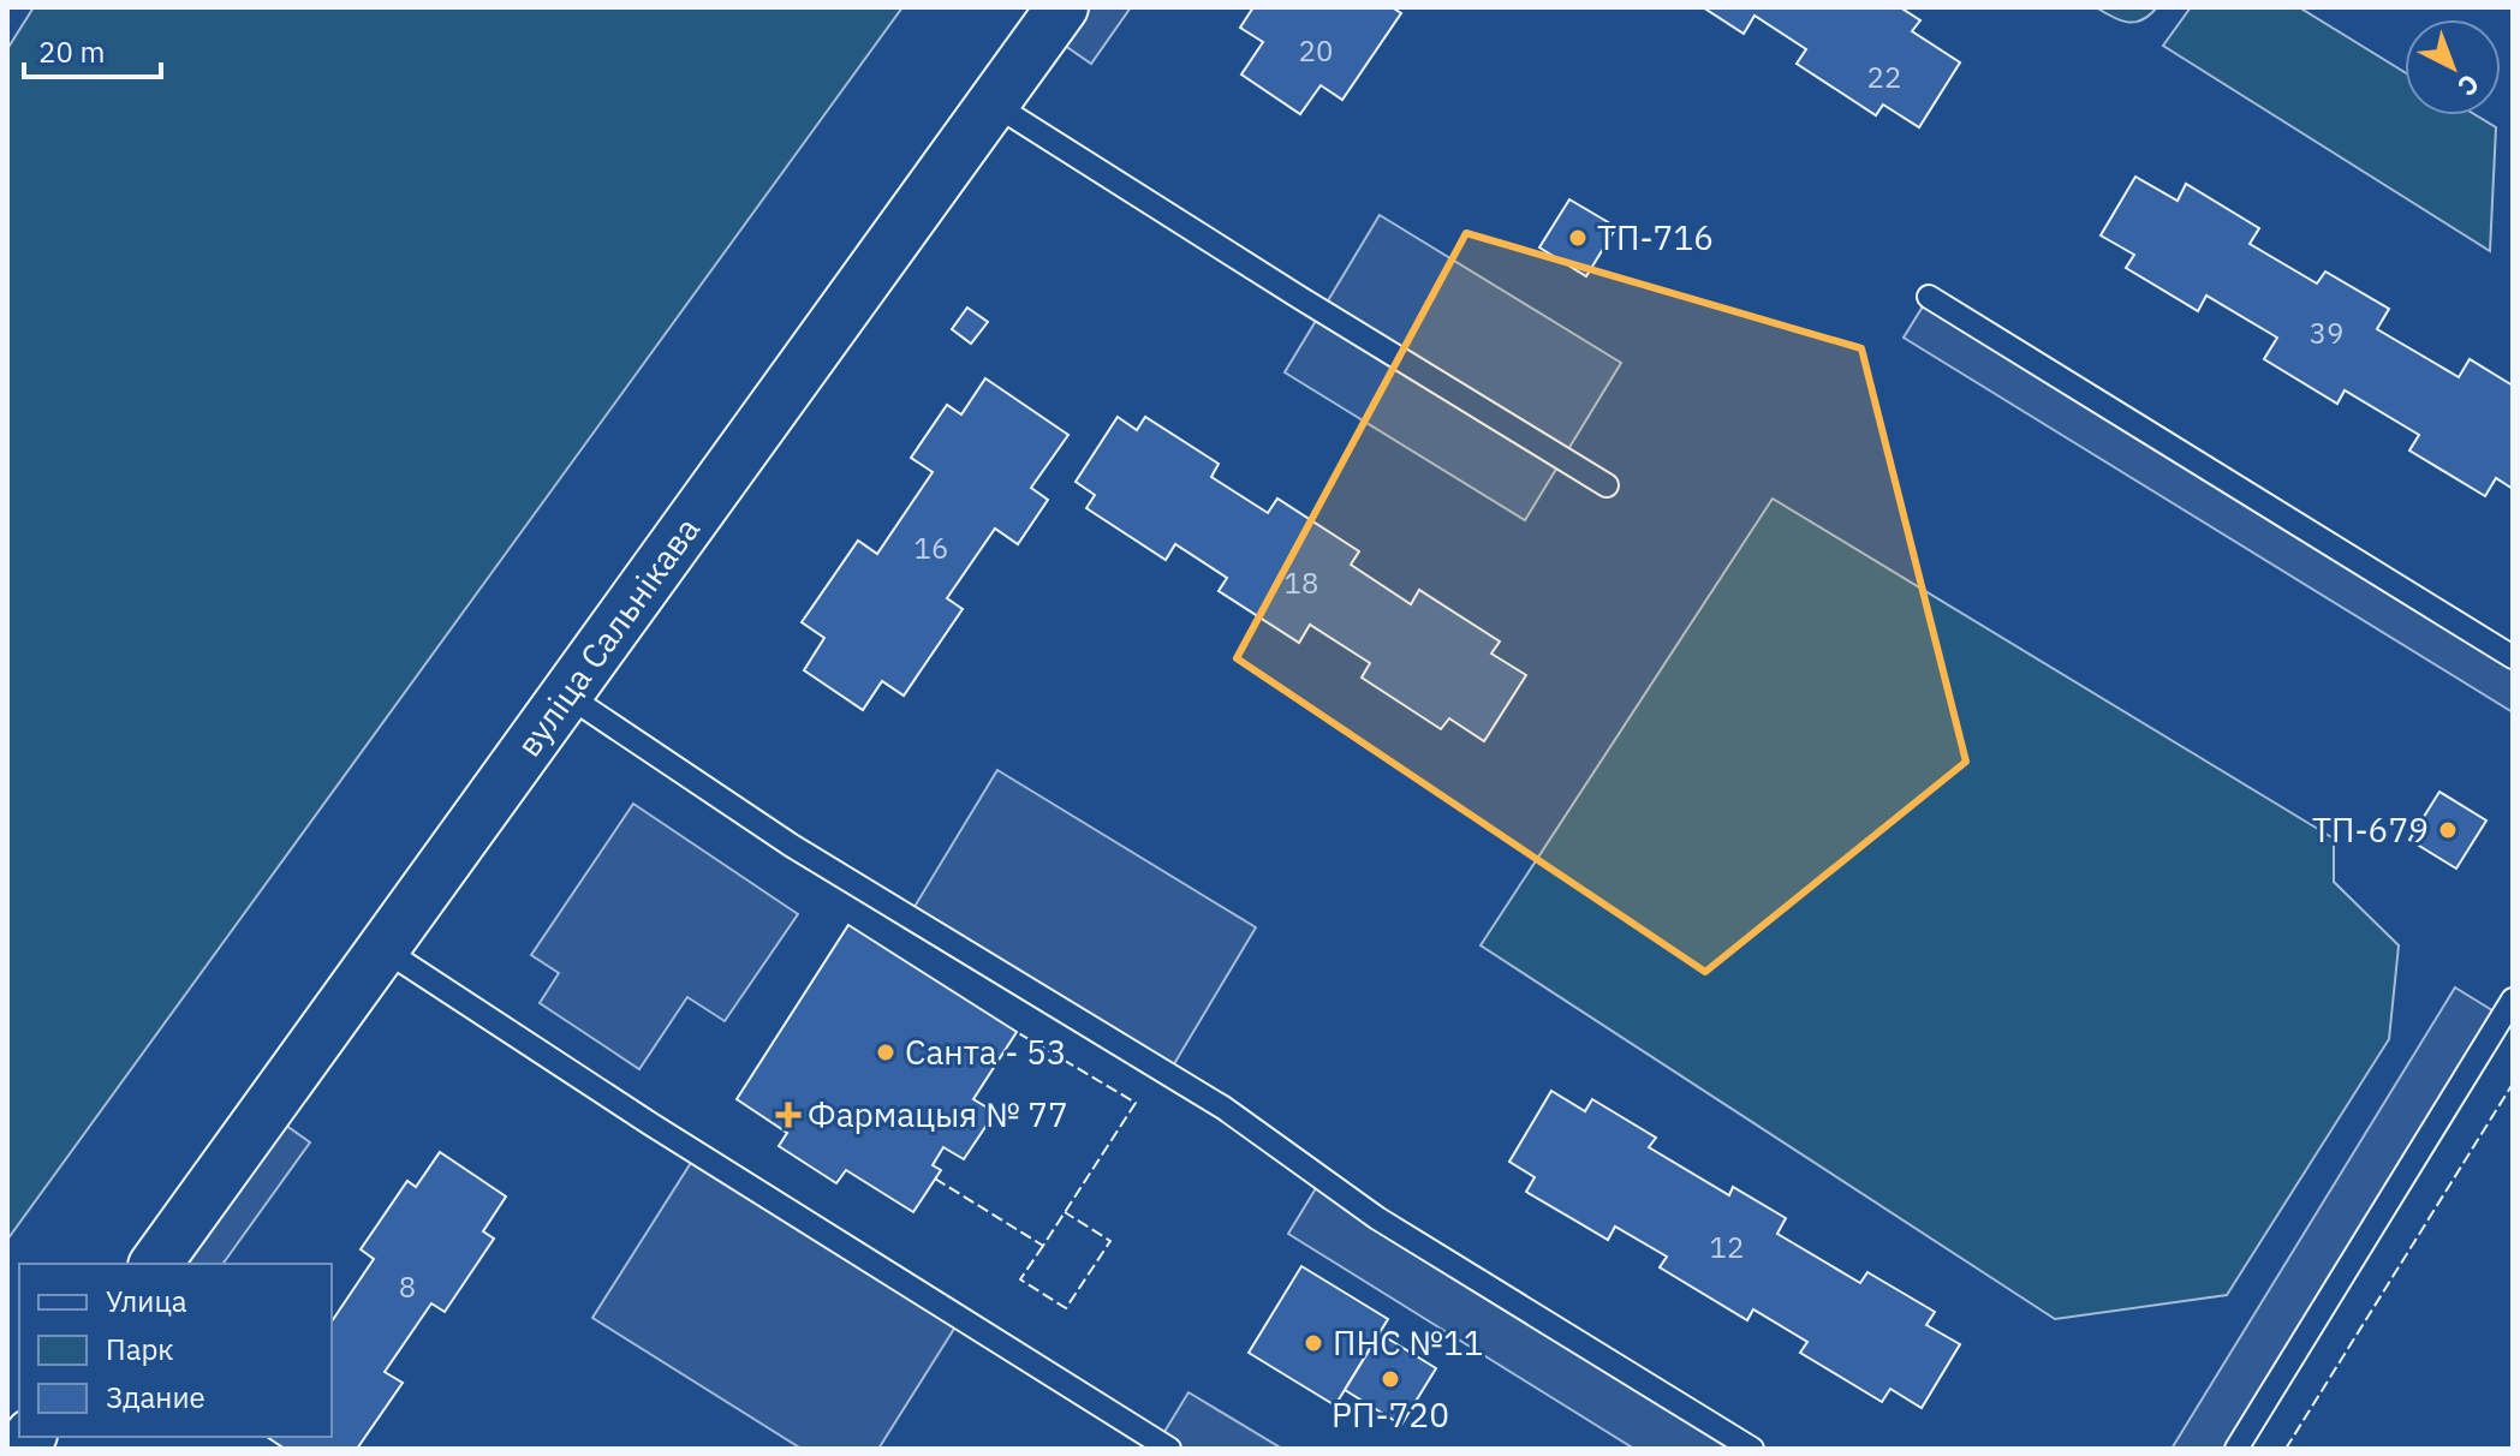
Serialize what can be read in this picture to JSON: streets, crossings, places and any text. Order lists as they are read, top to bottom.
{
  "streets": {
    "street": ["вуліца Сальнікава"]
  },
  "places": {
    "other": [
      "ТП-716",
      "ТП-679",
      "Санта - 53",
      "ПНС №11",
      "РП-720"
    ],
    "health": ["Фармацыя № 77"]
  },
  "house_numbers": [
    "20",
    "22",
    "39",
    "16",
    "18",
    "12",
    "8"
  ],
  "legend": ["Улица", "Парк", "Здание"],
  "scale_bar": "20 m",
  "north": "bottom right"
}
